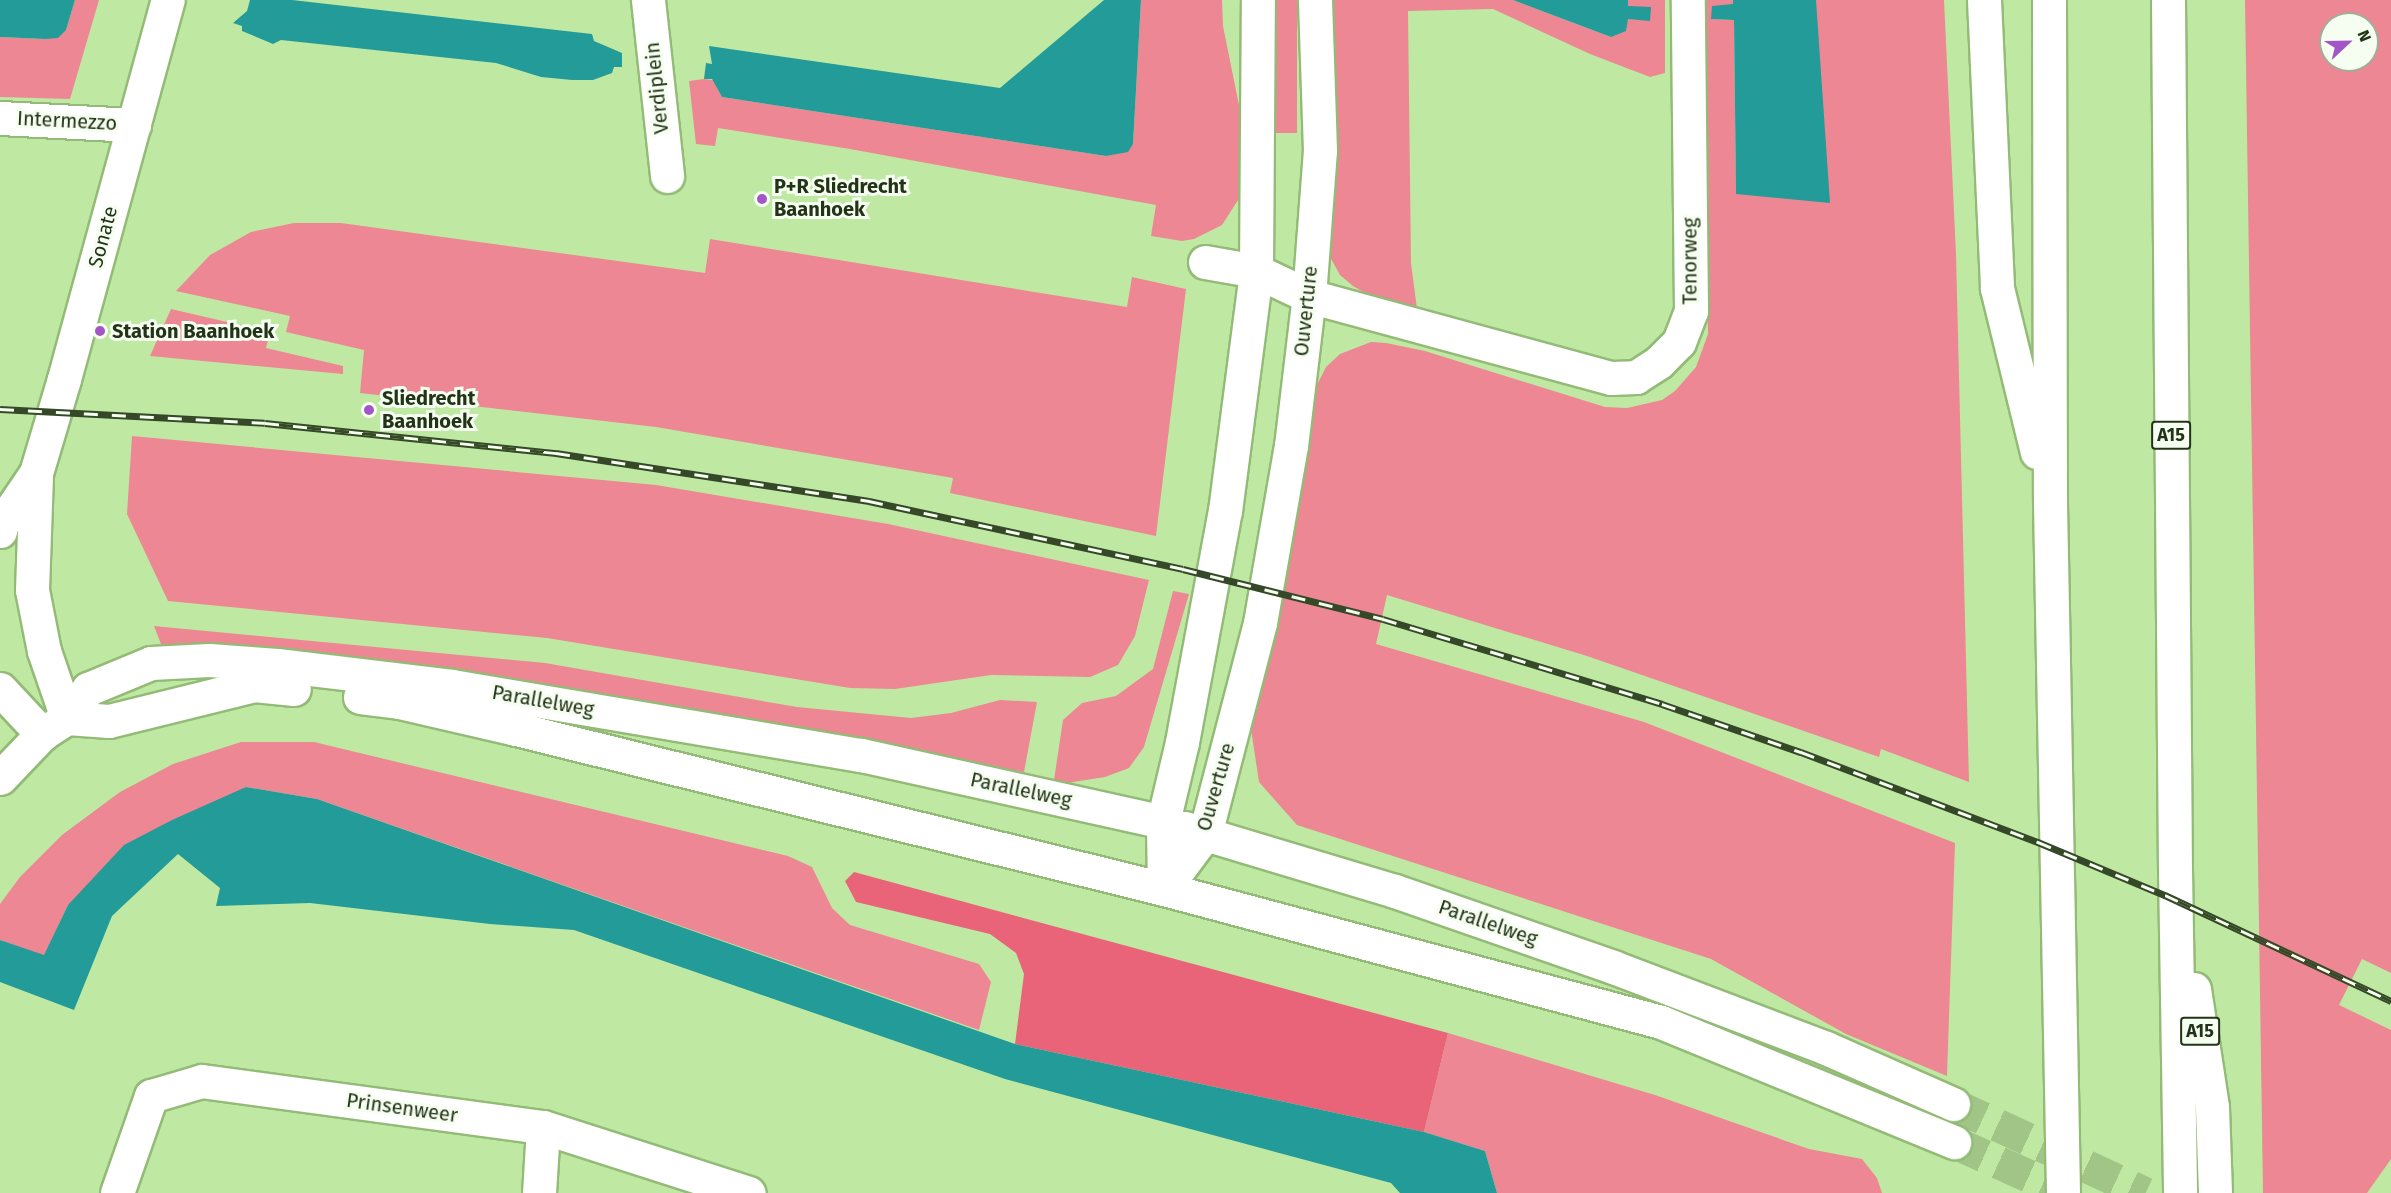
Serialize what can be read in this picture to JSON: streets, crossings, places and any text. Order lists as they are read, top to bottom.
{
  "streets": {
    "main road": [
      "Verdiplein",
      "Intermezzo",
      "Sonate",
      "Tenorweg",
      "Ouverture",
      "A15",
      "Parallelweg",
      "Prinsenweer"
    ]
  },
  "crossings": [
    ["Intermezzo", "Sonate"],
    ["Sonate", "Parallelweg"],
    ["Tenorweg", "Ouverture"],
    ["Ouverture", "Parallelweg"]
  ],
  "places": ["P+R Sliedrecht Baanhoek", "Station Baanhoek", "Sliedrecht Baanhoek"],
  "north": "right"
}
